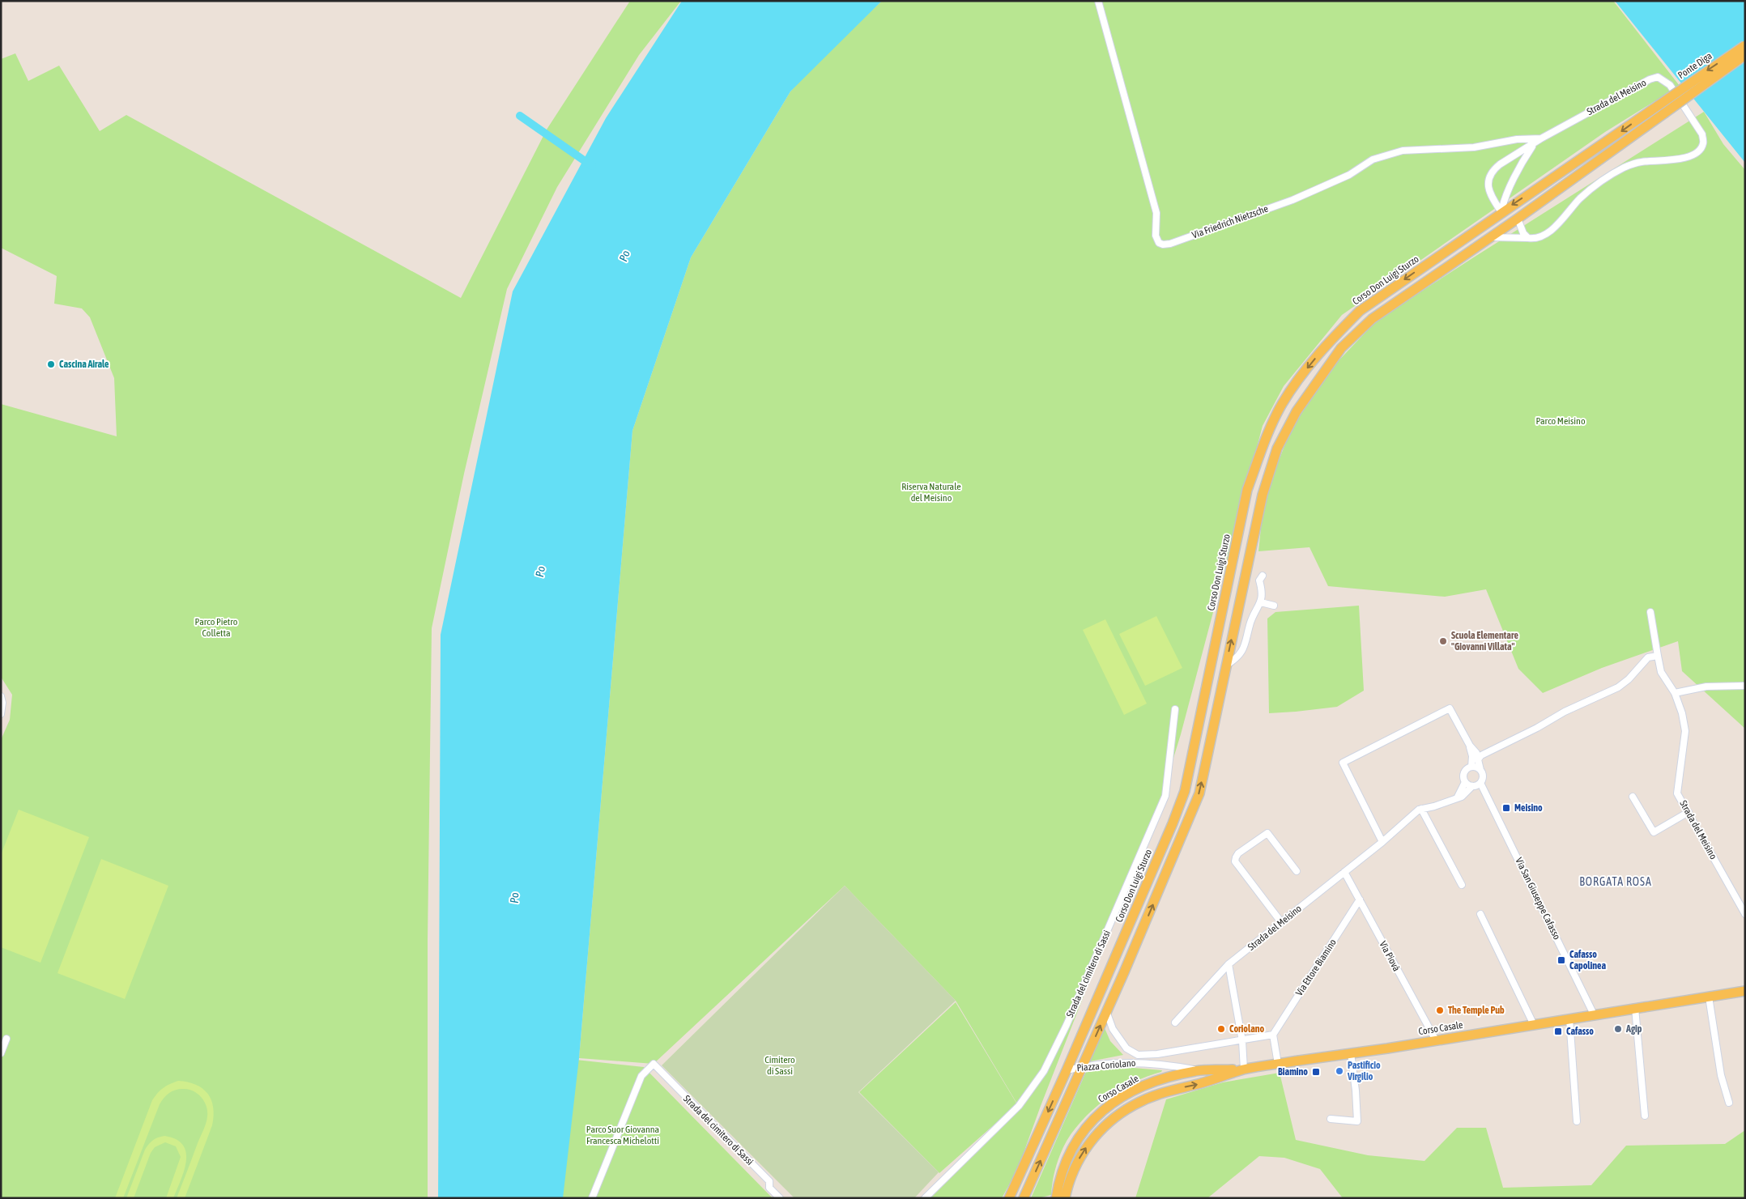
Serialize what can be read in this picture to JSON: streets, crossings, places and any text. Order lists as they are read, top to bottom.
{
  "streets": {
    "main road": ["Ponte Diga", "Corso Don Luigi Sturzo", "Corso Casale"],
    "street": [
      "Strada del Meisino",
      "Via Friedrich Nietzsche",
      "Via San Giuseppe Cafasso",
      "Via Piovà",
      "Via Ettore Biamino",
      "Strada del cimitero di Sassi",
      "Piazza Coriolano"
    ]
  },
  "crossings": [
    ["Ponte Diga", "Corso Don Luigi Sturzo"],
    ["Strada del Meisino", "Via Friedrich Nietzsche"],
    ["Strada del Meisino", "Corso Don Luigi Sturzo"],
    ["Strada del Meisino", "Via San Giuseppe Cafasso"],
    ["Strada del Meisino", "Via Piovà"],
    ["Corso Don Luigi Sturzo", "Piazza Coriolano"],
    ["Via San Giuseppe Cafasso", "Corso Casale"],
    ["Via Piovà", "Via Ettore Biamino"],
    ["Via Piovà", "Corso Casale"],
    ["Corso Casale", "Piazza Coriolano"]
  ],
  "districts": ["BORGATA ROSA"],
  "water": ["Po"],
  "parks": [
    "Parco Meisino",
    "Riserva Naturale del Meisino",
    "Parco Pietro Colletta",
    "Cimitero di Sassi",
    "Parco Suor Giovanna Francesca Michelotti"
  ],
  "places": {
    "other": [
      "Cascina Airale",
      "Scuola Elementare \"Giovanni Villata\"",
      "The Temple Pub",
      "Coriolano",
      "Agip",
      "Pastificio Virgilio"
    ],
    "transit": [
      "Meisino",
      "Cafasso Capolinea",
      "Cafasso",
      "Biamino"
    ]
  }
}
